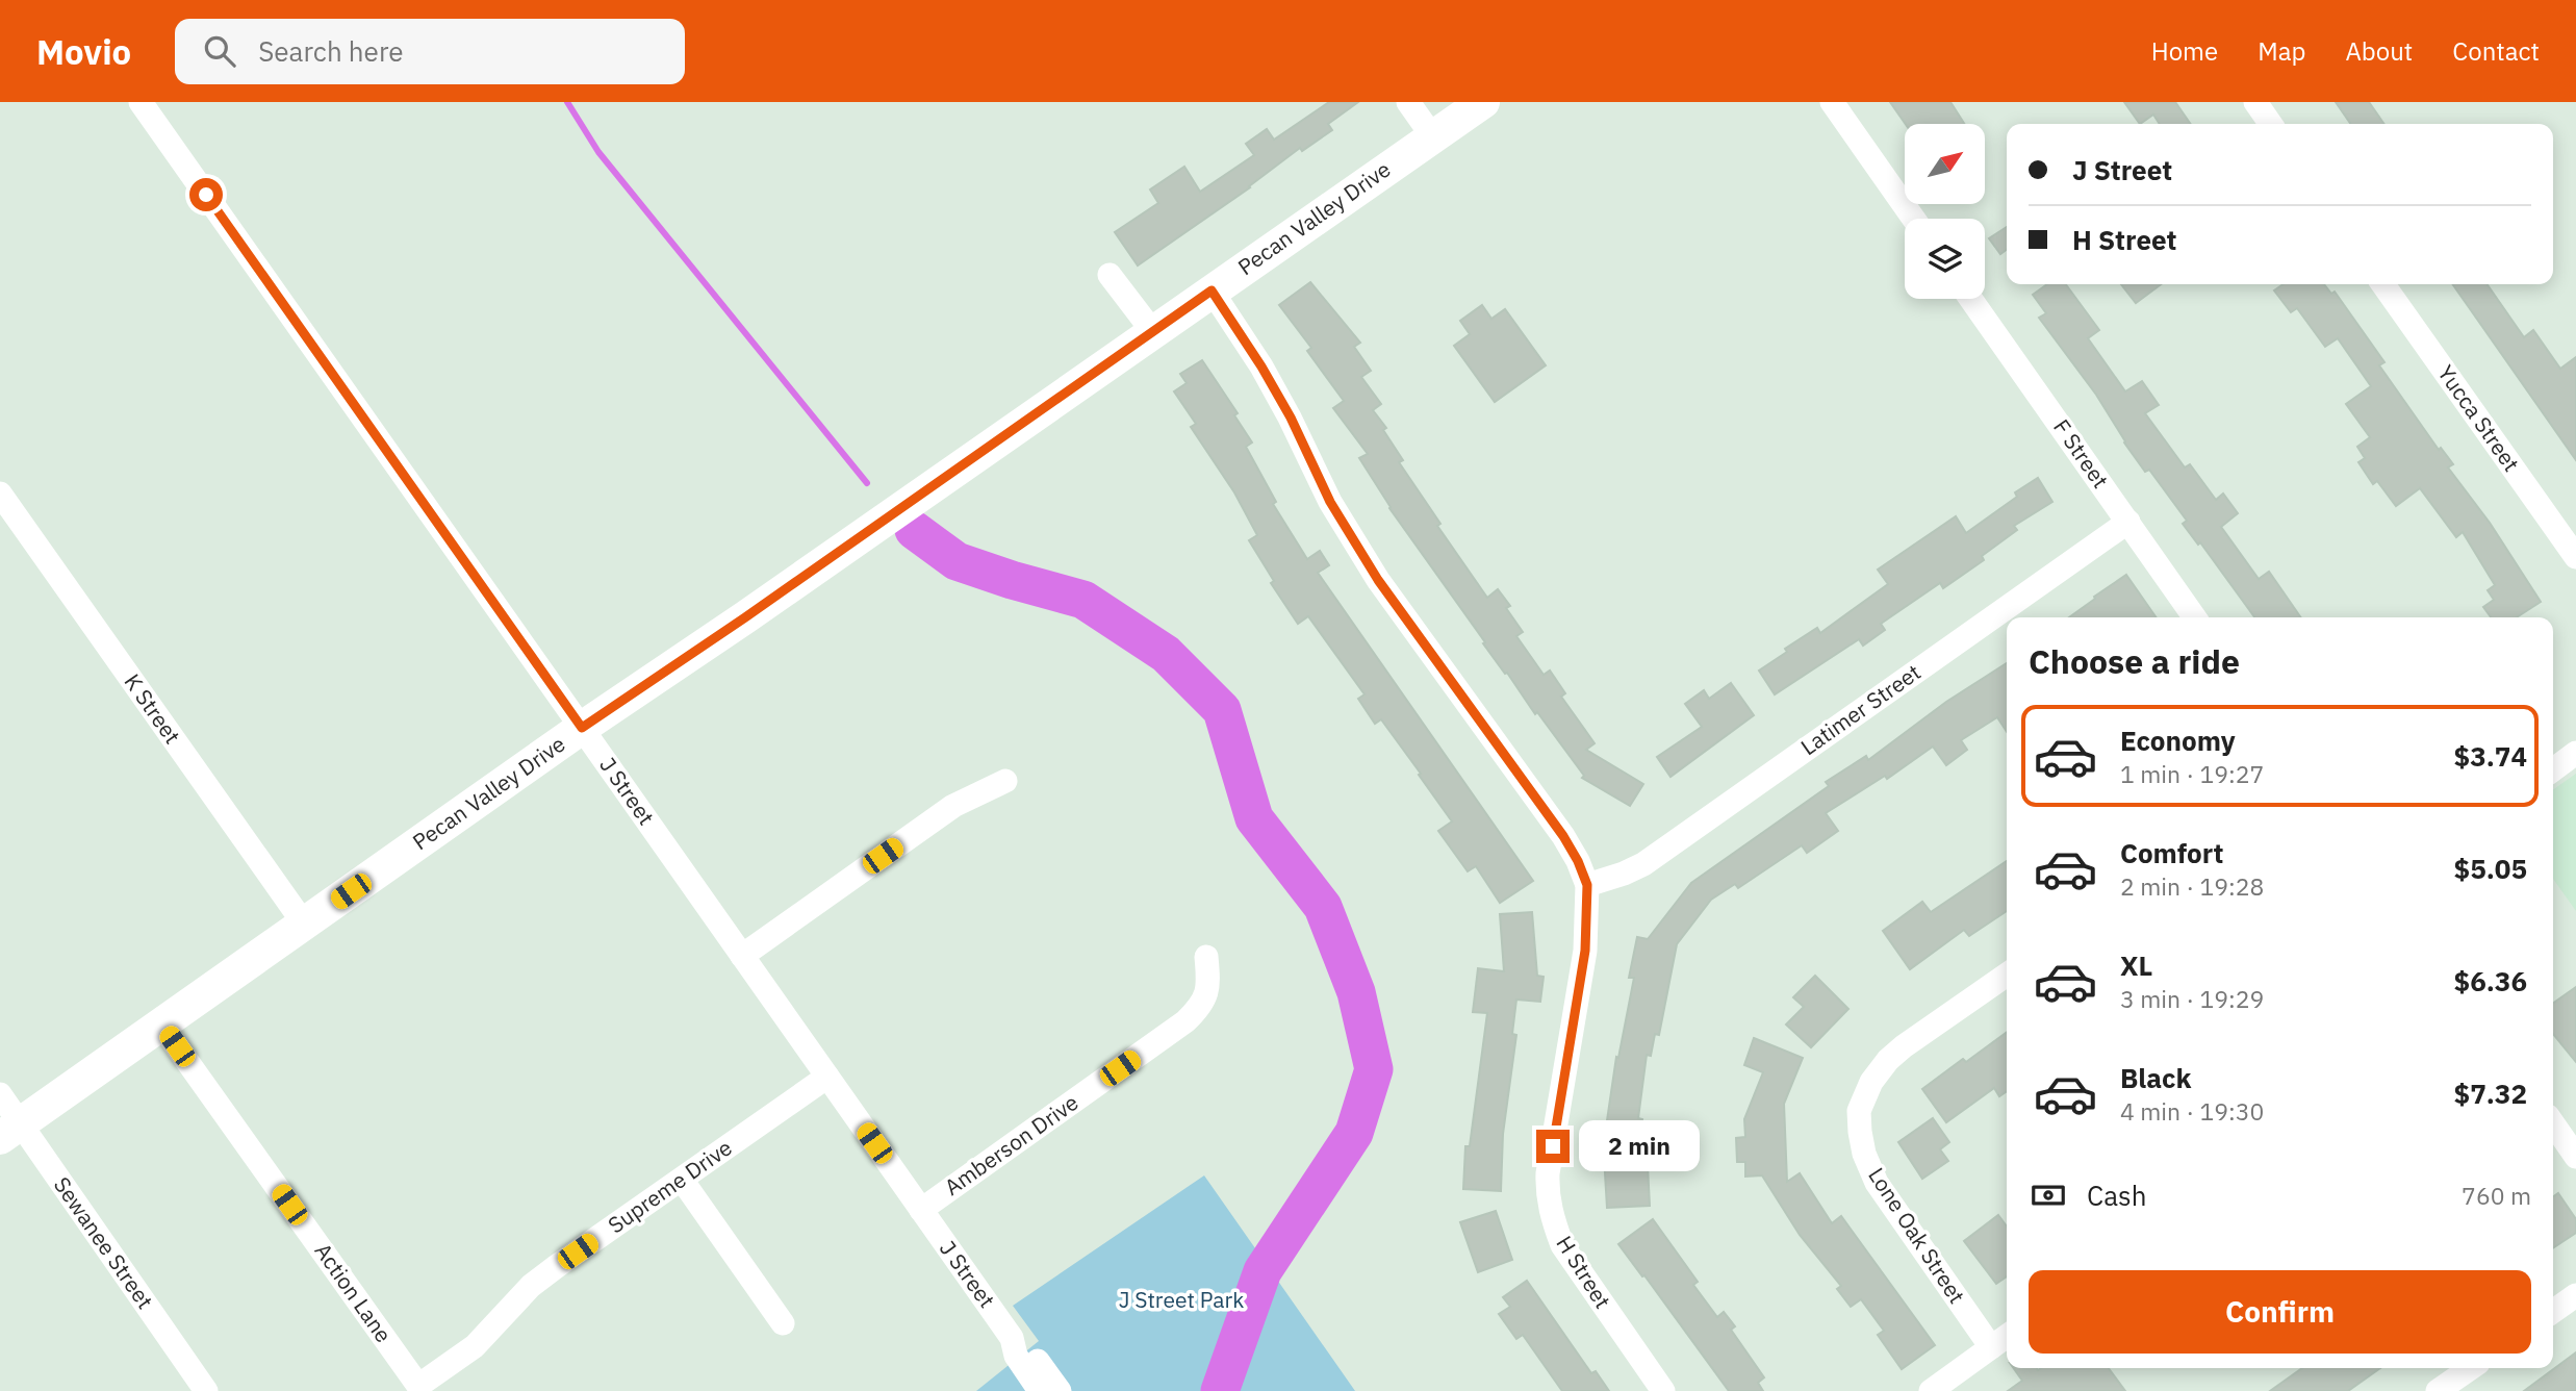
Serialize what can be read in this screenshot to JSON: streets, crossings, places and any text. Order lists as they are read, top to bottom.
{
  "streets": {
    "main road": ["Pecan Valley Drive"],
    "street": [
      "Yucca Street",
      "F Street",
      "K Street",
      "Latimer Street",
      "J Street",
      "Amberson Drive",
      "Supreme Drive",
      "Lone Oak Street",
      "Sewanee Street",
      "H Street",
      "Action Lane"
    ]
  },
  "crossings": [
    ["Pecan Valley Drive", "K Street"],
    ["Pecan Valley Drive", "J Street"],
    ["Pecan Valley Drive", "Sewanee Street"],
    ["Pecan Valley Drive", "H Street"],
    ["Pecan Valley Drive", "Action Lane"],
    ["F Street", "Latimer Street"],
    ["Latimer Street", "H Street"],
    ["J Street", "Amberson Drive"],
    ["J Street", "Supreme Drive"],
    ["Supreme Drive", "Action Lane"]
  ],
  "parks": ["J Street Park"],
  "north": "top right",
  "page": {
    "header": "Movio",
    "search": "Search here",
    "nav": [
      "Home",
      "Map",
      "About",
      "Contact"
    ],
    "banner": ["J Street", "H Street"],
    "heading": "Choose a ride",
    "list": [
      {
        "name": "Economy",
        "note": "1 min · 19:27",
        "value": "$3.74"
      },
      {
        "name": "Comfort",
        "note": "2 min · 19:28",
        "value": "$5.05"
      },
      {
        "name": "XL",
        "note": "3 min · 19:29",
        "value": "$6.36"
      },
      {
        "name": "Black",
        "note": "4 min · 19:30",
        "value": "$7.32"
      }
    ],
    "bubble": "2 min",
    "pay": ["Cash", "760 m"],
    "buttons": "Confirm"
  }
}
